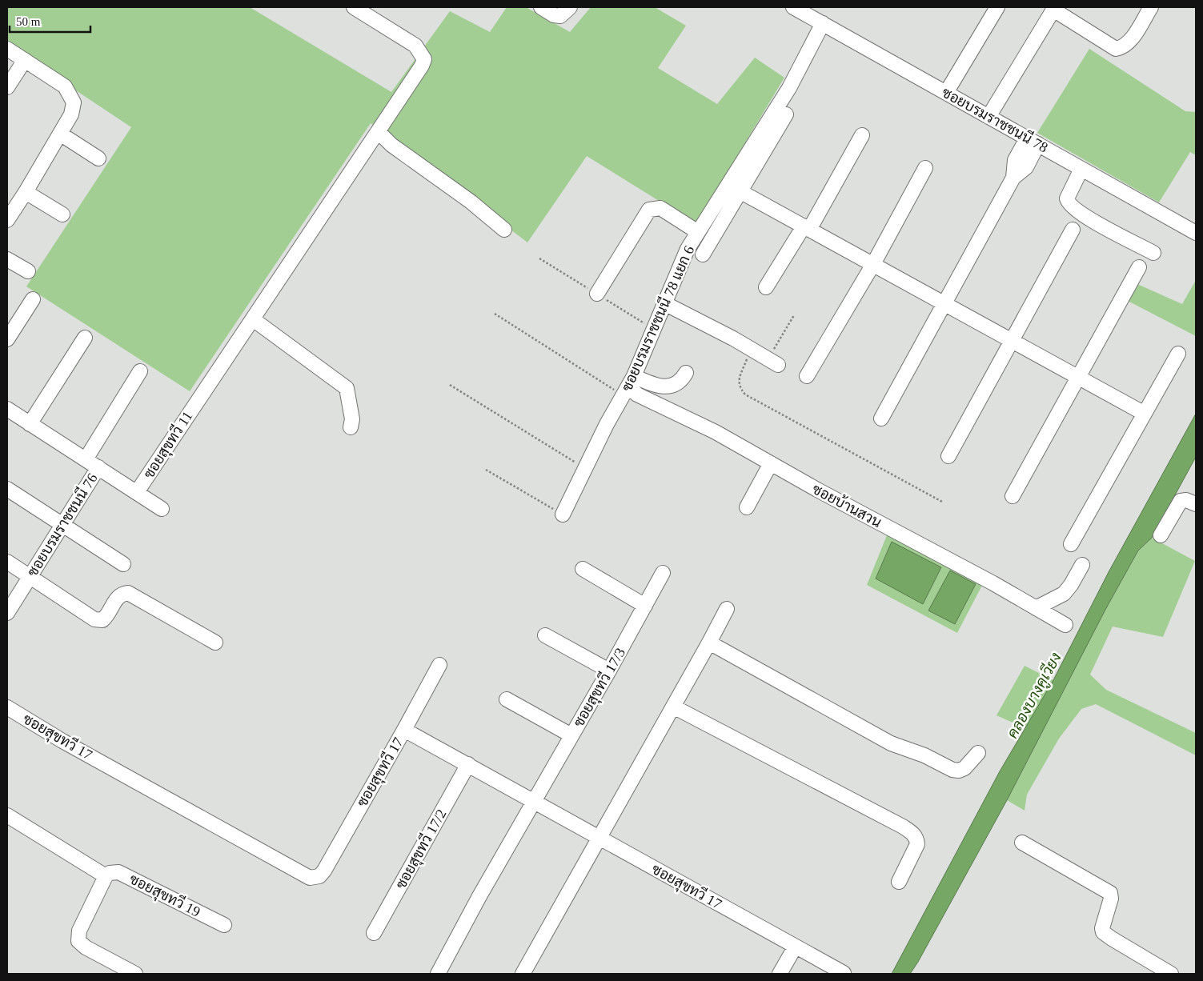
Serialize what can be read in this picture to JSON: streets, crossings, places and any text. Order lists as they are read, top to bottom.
{
  "streets": {
    "street": [
      "ซอยบรมราชชนนี 78",
      "ซอยบรมราชชนนี 78 แยก 6",
      "ซอยสุขทวี 11",
      "ซอยบ้านสวน",
      "ซอยบรมราชชนนี 76",
      "ซอยสุขทวี 17/3",
      "ซอยสุขทวี 17",
      "ซอยสุขทวี 17/2",
      "ซอยสุขทวี 19"
    ]
  },
  "crossings": [
    ["ซอยบรมราชชนนี 78", "ซอยบรมราชชนนี 78 แยก 6"],
    ["ซอยบรมราชชนนี 78 แยก 6", "ซอยบ้านสวน"],
    ["ซอยสุขทวี 11", "ซอยบรมราชชนนี 76"],
    ["ซอยสุขทวี 17/3", "ซอยสุขทวี 17"],
    ["ซอยสุขทวี 17", "ซอยสุขทวี 17/2"]
  ],
  "water": ["คลองบางคูเวียง"],
  "scale_bar": "50 m"
}
